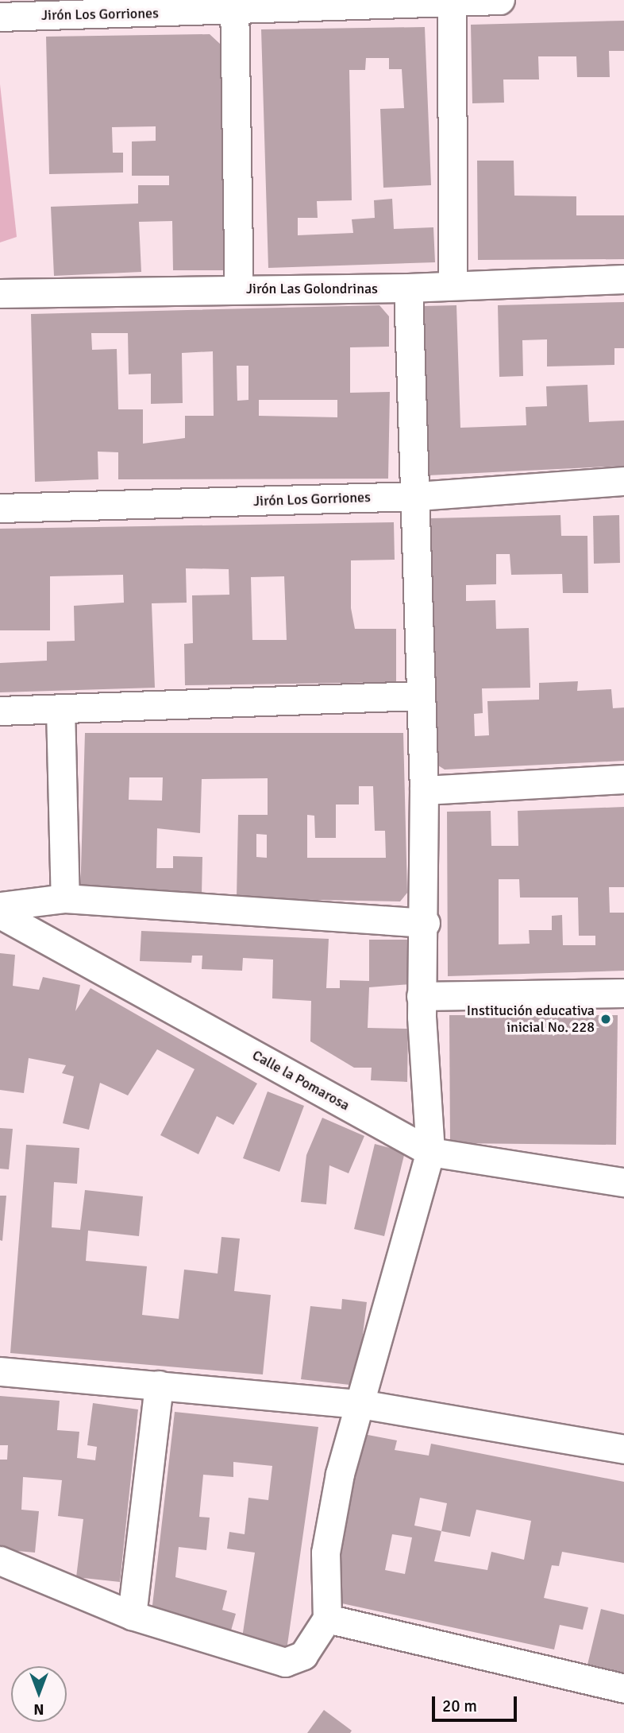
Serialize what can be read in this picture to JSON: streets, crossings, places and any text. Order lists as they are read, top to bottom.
{
  "streets": {
    "street": ["Jirón Los Gorriones", "Jirón Las Golondrinas", "Calle la Pomarosa"]
  },
  "places": ["Institución educativa inicial No. 228"],
  "scale_bar": "20 m",
  "north": "bottom"
}
